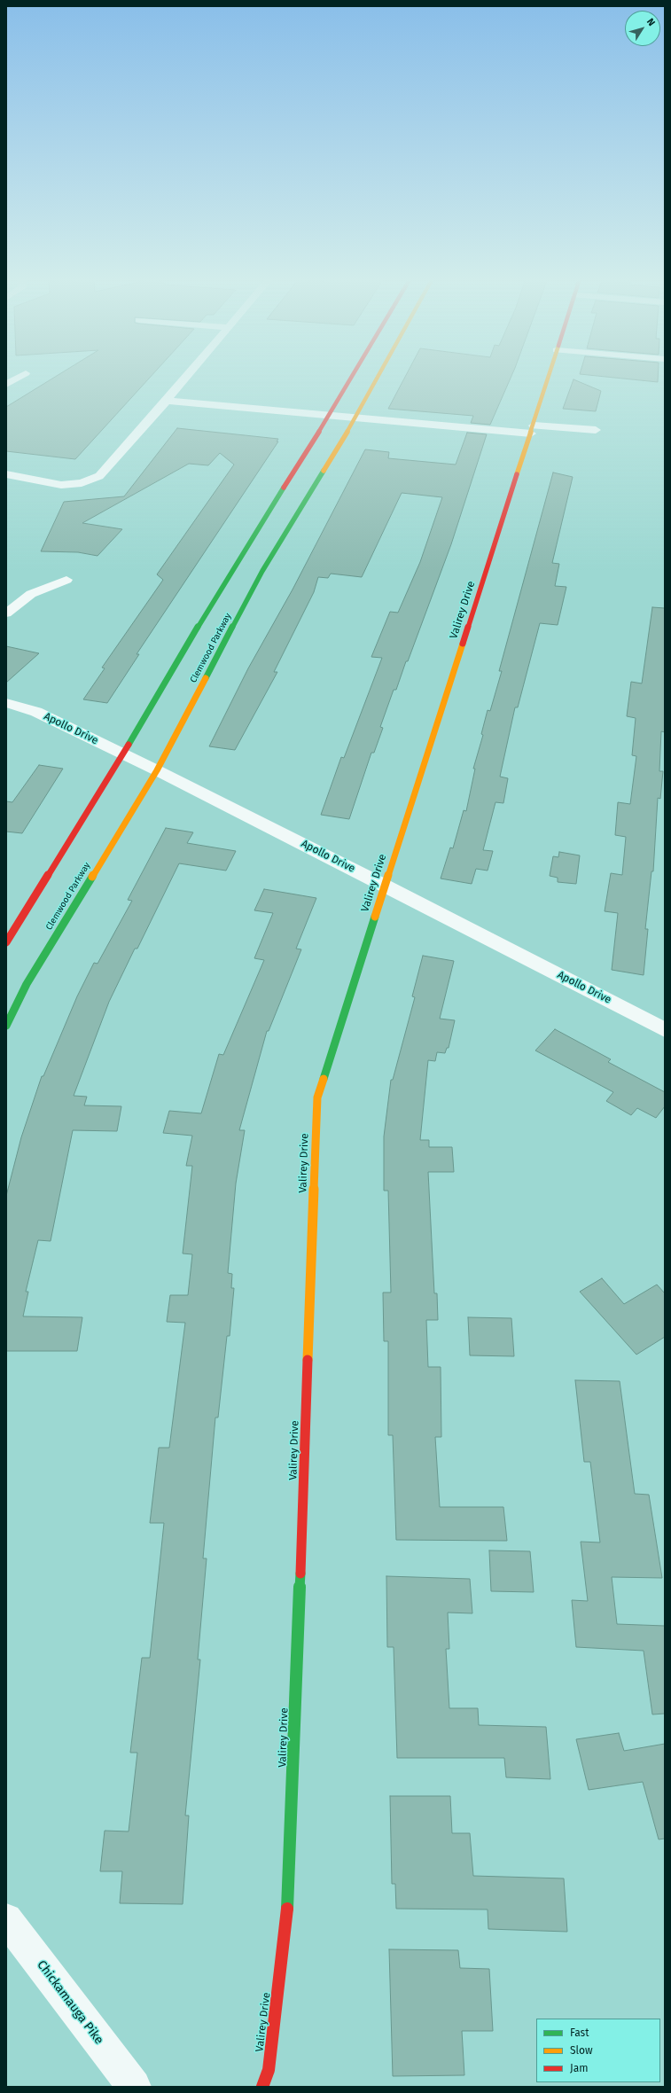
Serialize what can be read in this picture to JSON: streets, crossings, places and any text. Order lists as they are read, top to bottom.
{
  "streets": {
    "street": [
      "Valirey Drive",
      "Clemwood Parkway",
      "Apollo Drive",
      "Chickamauga Pike"
    ]
  },
  "crossings": [
    ["Valirey Drive", "Apollo Drive"],
    ["Clemwood Parkway", "Apollo Drive"]
  ],
  "legend": ["Fast", "Slow", "Jam"],
  "north": "top right"
}
